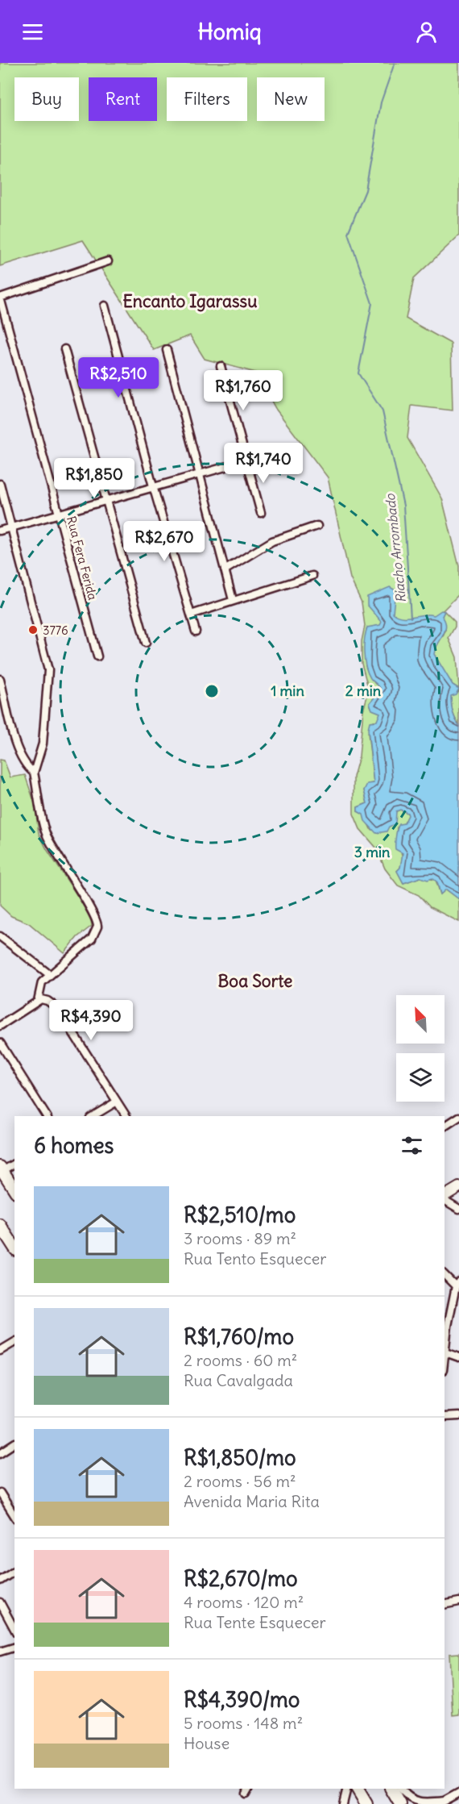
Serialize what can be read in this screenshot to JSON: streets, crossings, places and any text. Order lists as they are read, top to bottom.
{
  "streets": {
    "street": ["Rua Fera Ferida"]
  },
  "districts": ["Encanto Igarassu", "Boa Sorte"],
  "water": ["Riacho Arrombado"],
  "places": ["3776"],
  "north": "top left",
  "page": {
    "header": "Homiq",
    "chip": [
      "Buy",
      "Rent",
      "Filters",
      "New"
    ],
    "price": [
      "R$2,510",
      "R$1,760",
      "R$1,740",
      "R$1,850",
      "R$2,670",
      "R$4,390"
    ],
    "heading": "6 homes",
    "list": [
      {
        "name": "R$2,510/mo",
        "note": "3 rooms · 89 m² · Rua Tento Esquecer"
      },
      {
        "name": "R$1,760/mo",
        "note": "2 rooms · 60 m² · Rua Cavalgada"
      },
      {
        "name": "R$1,850/mo",
        "note": "2 rooms · 56 m² · Avenida Maria Rita"
      },
      {
        "name": "R$2,670/mo",
        "note": "4 rooms · 120 m² · Rua Tente Esquecer"
      },
      {
        "name": "R$4,390/mo",
        "note": "5 rooms · 148 m² · House"
      }
    ]
  },
  "rings": ["1 min", "2 min", "3 min"]
}
